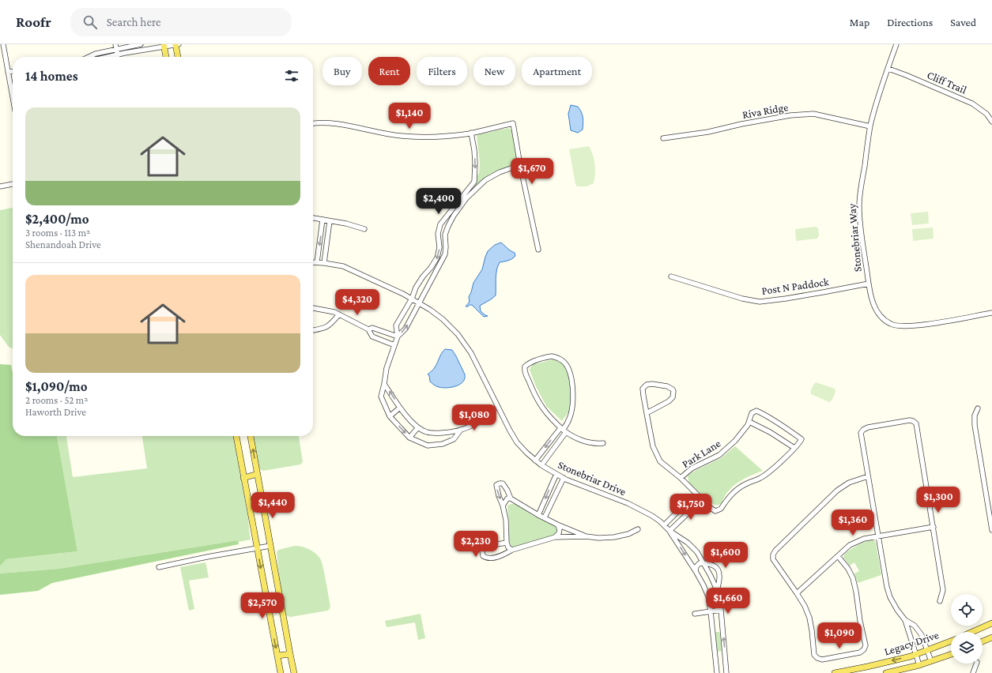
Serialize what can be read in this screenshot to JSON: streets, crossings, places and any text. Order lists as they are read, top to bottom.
{
  "streets": {
    "main road": ["Legacy Drive"],
    "street": [
      "Cliff Trail",
      "Riva Ridge",
      "Stonebriar Way",
      "Post N Paddock",
      "Park Lane",
      "Stonebriar Drive"
    ]
  },
  "crossings": [
    ["Cliff Trail", "Stonebriar Way"],
    ["Riva Ridge", "Stonebriar Way"],
    ["Stonebriar Way", "Post N Paddock"]
  ],
  "page": {
    "header": "Roofr",
    "search": "Search here",
    "nav": ["Map", "Directions", "Saved"],
    "chip": [
      "Buy",
      "Rent",
      "Filters",
      "New",
      "Apartment"
    ],
    "heading": "14 homes",
    "list": [
      {
        "name": "$2,400/mo",
        "note": "3 rooms · 113 m² · Shenandoah Drive"
      },
      {
        "name": "$1,090/mo",
        "note": "2 rooms · 52 m² · Haworth Drive"
      }
    ],
    "price": [
      "$1,140",
      "$1,670",
      "$2,400",
      "$4,320",
      "$1,080",
      "$1,300",
      "$1,440",
      "$1,750",
      "$1,360",
      "$2,230",
      "$1,600",
      "$1,660",
      "$2,570",
      "$1,090"
    ]
  }
}
